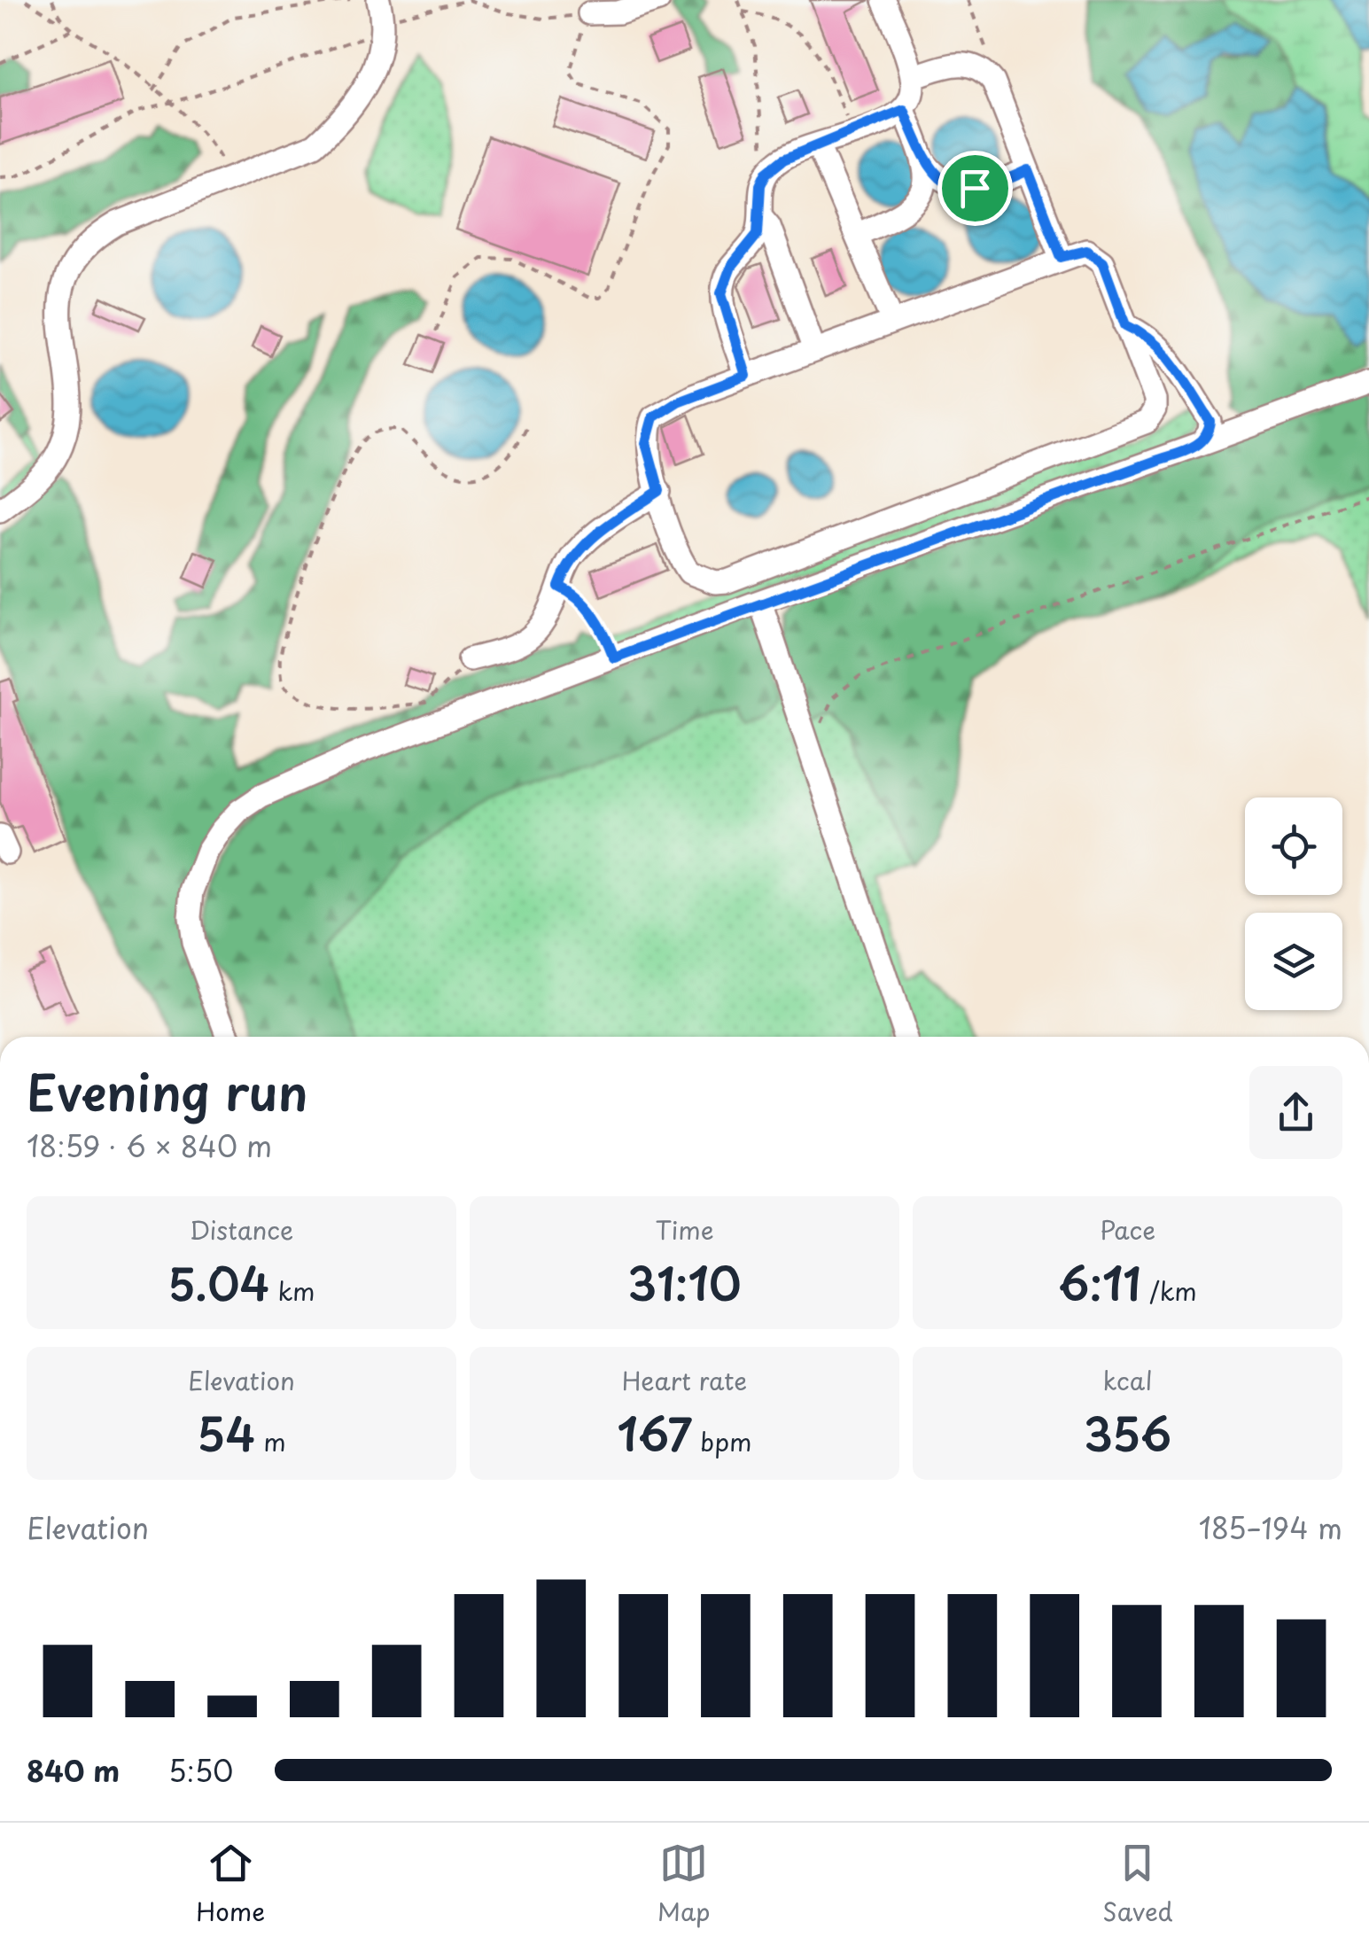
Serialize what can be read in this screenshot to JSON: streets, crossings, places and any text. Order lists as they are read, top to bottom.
{
  "page": {
    "heading": ["Evening run", "18:59 · 6 × 840 m"],
    "stats": [
      ["Distance", "5.04 km"],
      ["Time", "31:10"],
      ["Pace", "6:11 /km"],
      ["Elevation", "54 m"],
      ["Heart rate", "167 bpm"],
      ["kcal", "356"]
    ],
    "chart": ["Elevation", "185–194 m"],
    "list": [
      {
        "name": "840 m",
        "note": "5:50"
      }
    ],
    "tabs": ["Home", "Map", "Saved"]
  }
}
